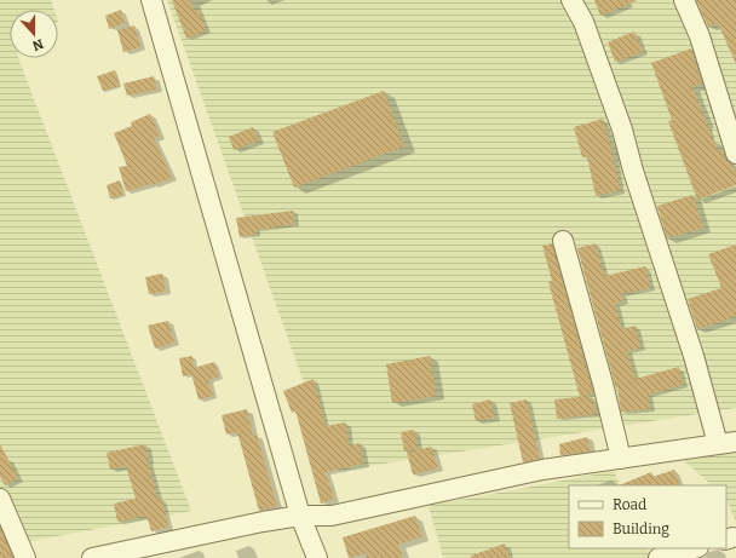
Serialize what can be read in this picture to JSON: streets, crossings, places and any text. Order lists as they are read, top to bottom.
{
  "legend": ["Road", "Building"],
  "north": "bottom"
}
